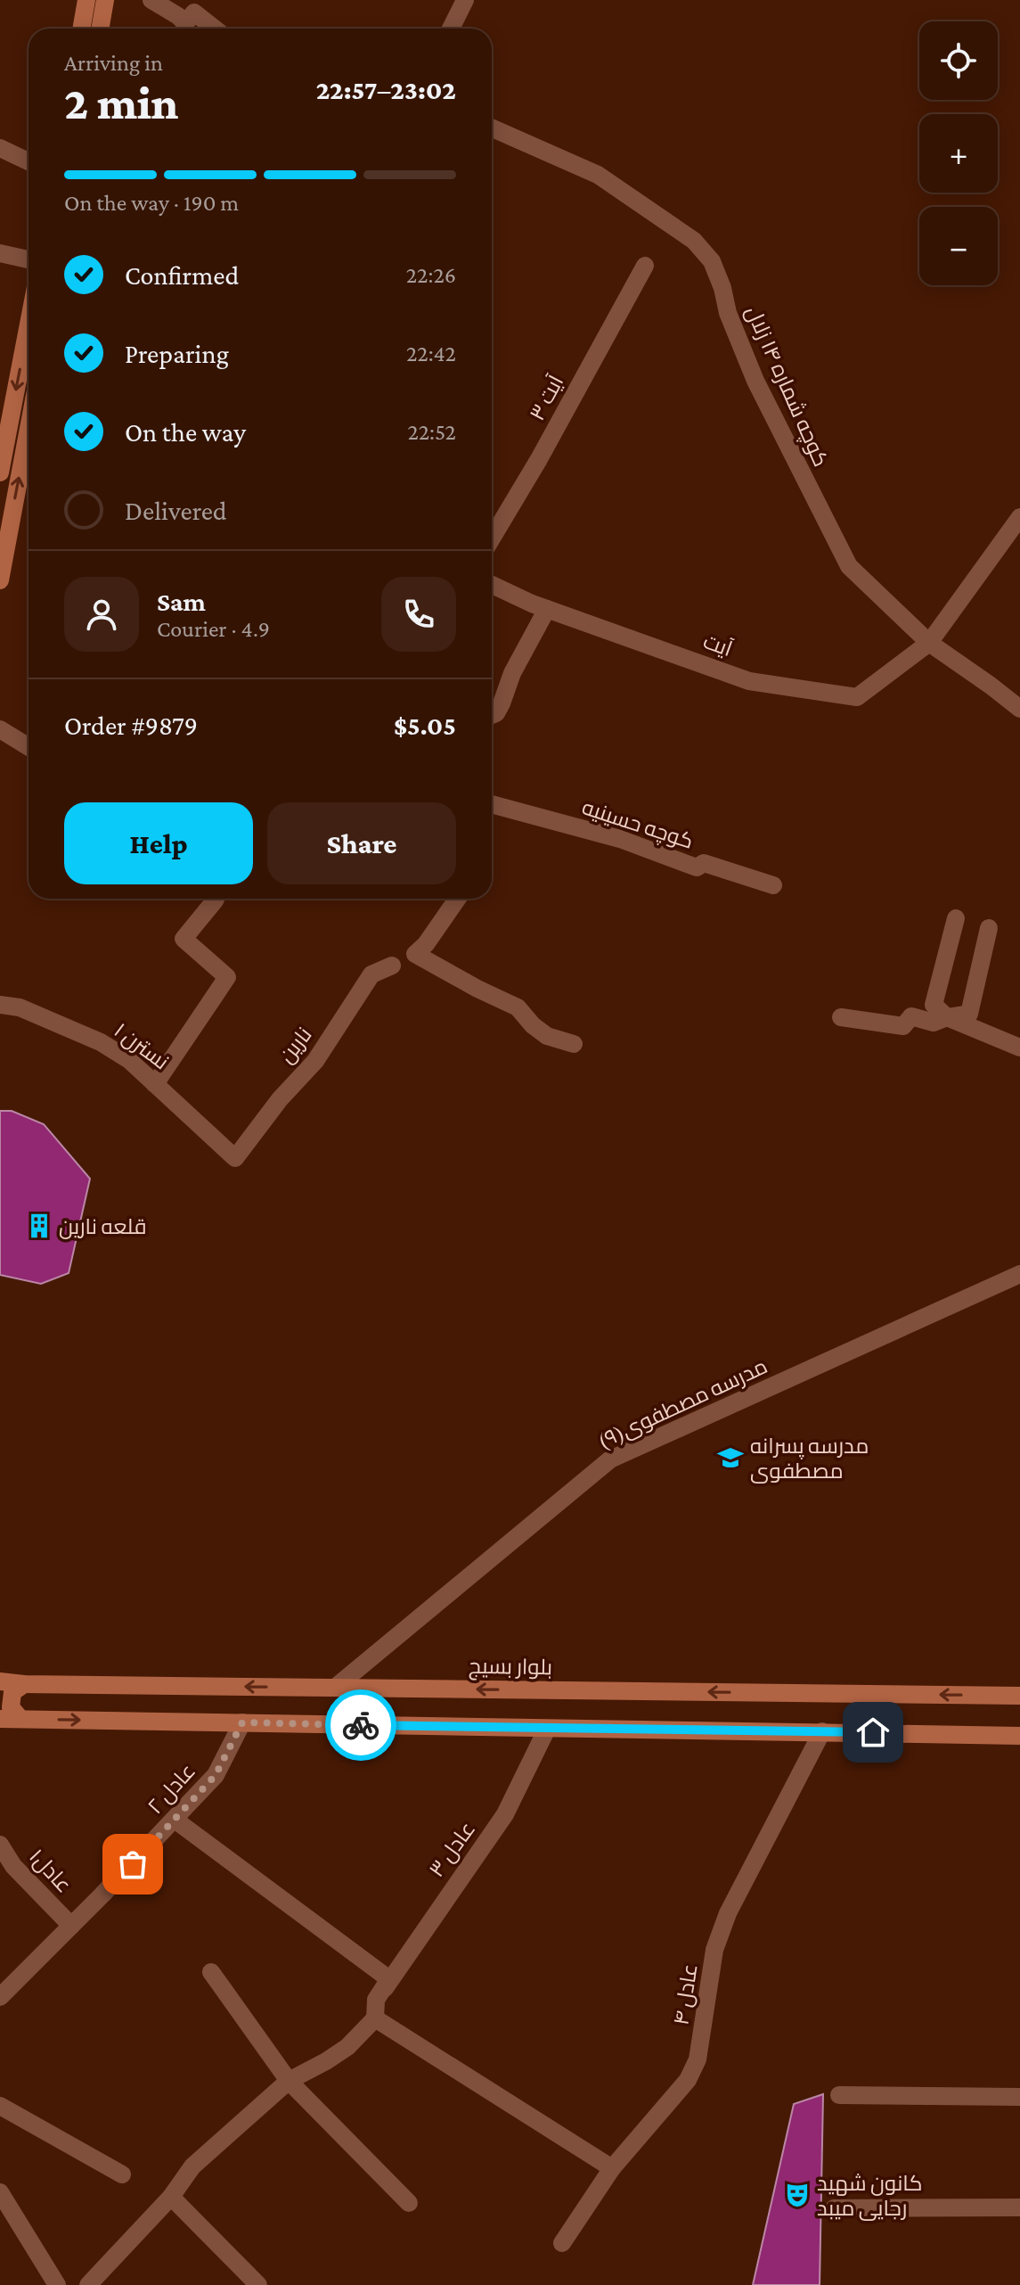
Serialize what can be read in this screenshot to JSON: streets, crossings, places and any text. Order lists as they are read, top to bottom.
{
  "streets": {
    "main road": ["بلوار بسیج"],
    "street": [
      "کوچه شماره ۱۴ زلال",
      "آیت ۳",
      "آیت",
      "کوچه حسینیه",
      "نارین",
      "نسترن ۱",
      "مدرسه مصطفوی(۹)",
      "عادل ۲",
      "عادل ۳",
      "عادل۱",
      "عادل ۴"
    ]
  },
  "crossings": [
    ["کوچه شماره ۱۴ زلال", "آیت"],
    ["نارین", "نسترن ۱"],
    ["مدرسه مصطفوی(۹)", "بلوار بسیج"],
    ["عادل ۲", "عادل۱"]
  ],
  "places": {
    "building": ["قلعه نارین"],
    "school or university": ["مدرسه پسرانه مصطفوی"],
    "theatre": ["کانون شهید رجایی میبد"]
  },
  "page": {
    "map_buttons": ["+", "−"],
    "heading": ["2 min", "Arriving in", "22:57–23:02"],
    "panel": [
      "Sam",
      "Courier · 4.9",
      "Order #9879",
      "$5.05"
    ],
    "bar": "On the way · 190 m",
    "list": [
      ["Confirmed", "22:26"],
      ["Preparing", "22:42"],
      ["On the way", "22:52"],
      "Delivered"
    ],
    "buttons": ["Help", "Share"]
  }
}
